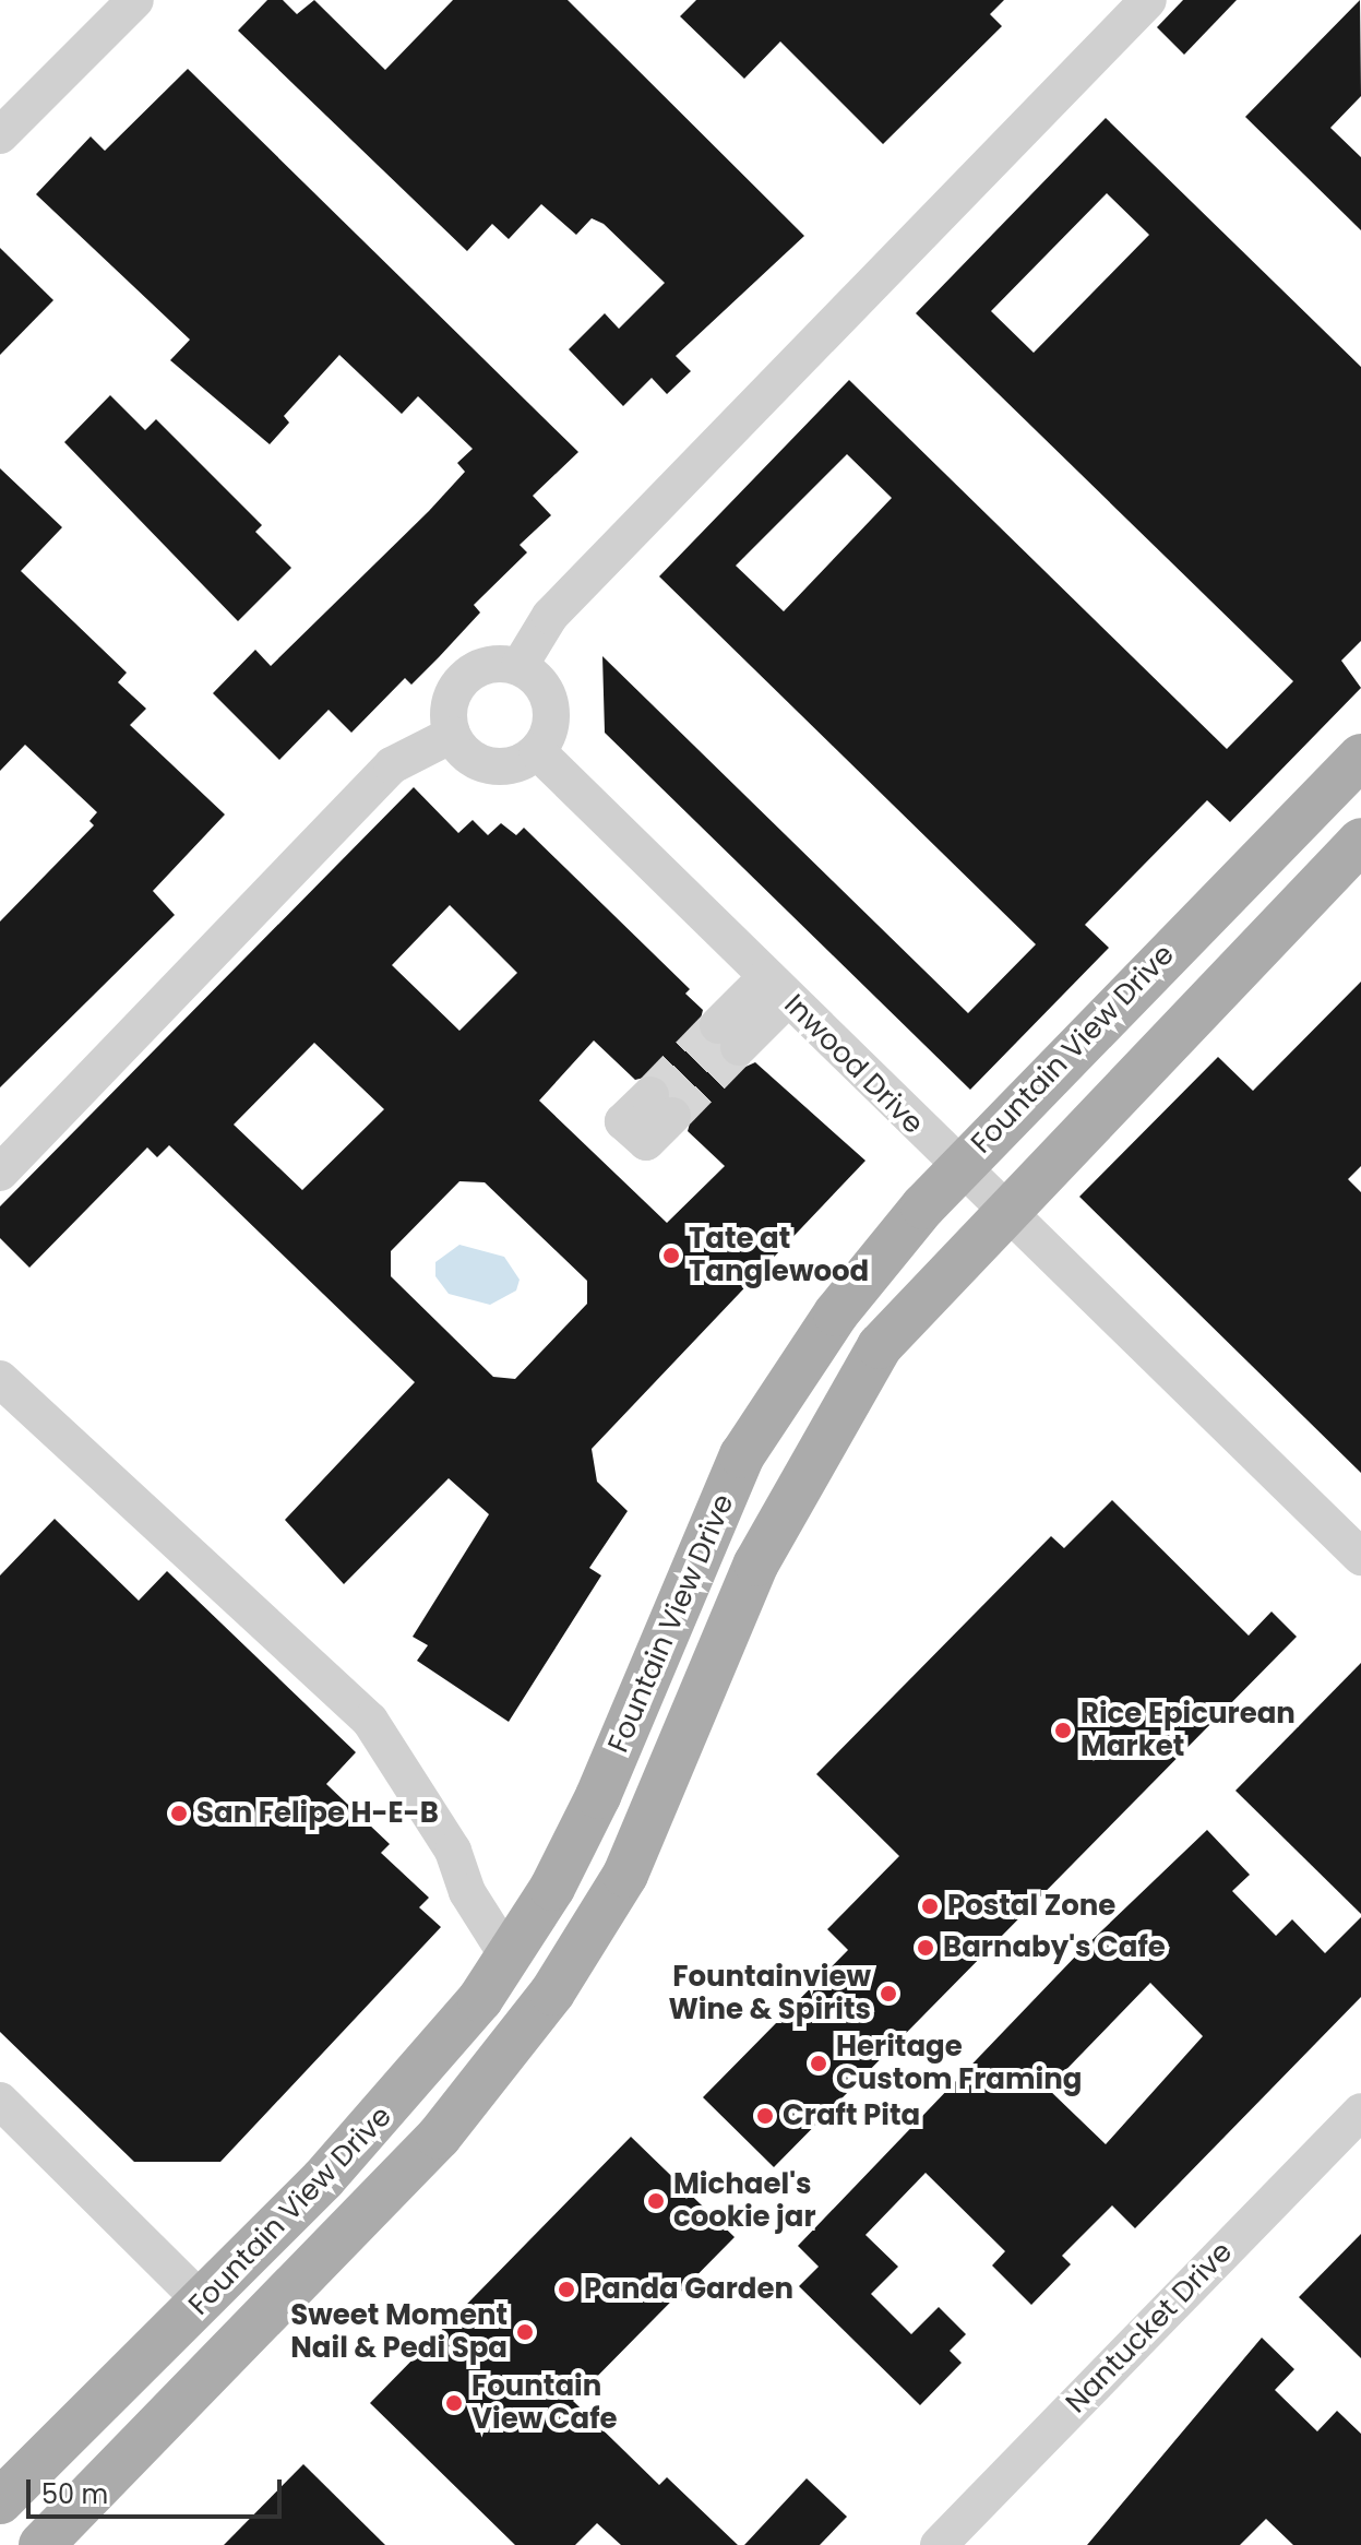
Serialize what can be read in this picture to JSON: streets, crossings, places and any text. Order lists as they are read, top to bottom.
{
  "streets": {
    "main road": ["Fountain View Drive"],
    "street": ["Inwood Drive", "Nantucket Drive"]
  },
  "crossings": [
    ["Fountain View Drive", "Inwood Drive"]
  ],
  "places": [
    "Tate at Tanglewood",
    "Rice Epicurean Market",
    "San Felipe H-E-B",
    "Postal Zone",
    "Barnaby's Cafe",
    "Fountainview Wine & Spirits",
    "Heritage Custom Framing",
    "Craft Pita",
    "Michael's cookie jar",
    "Panda Garden",
    "Sweet Moment Nail & Pedi Spa",
    "Fountain View Cafe"
  ],
  "scale_bar": "50 m"
}
